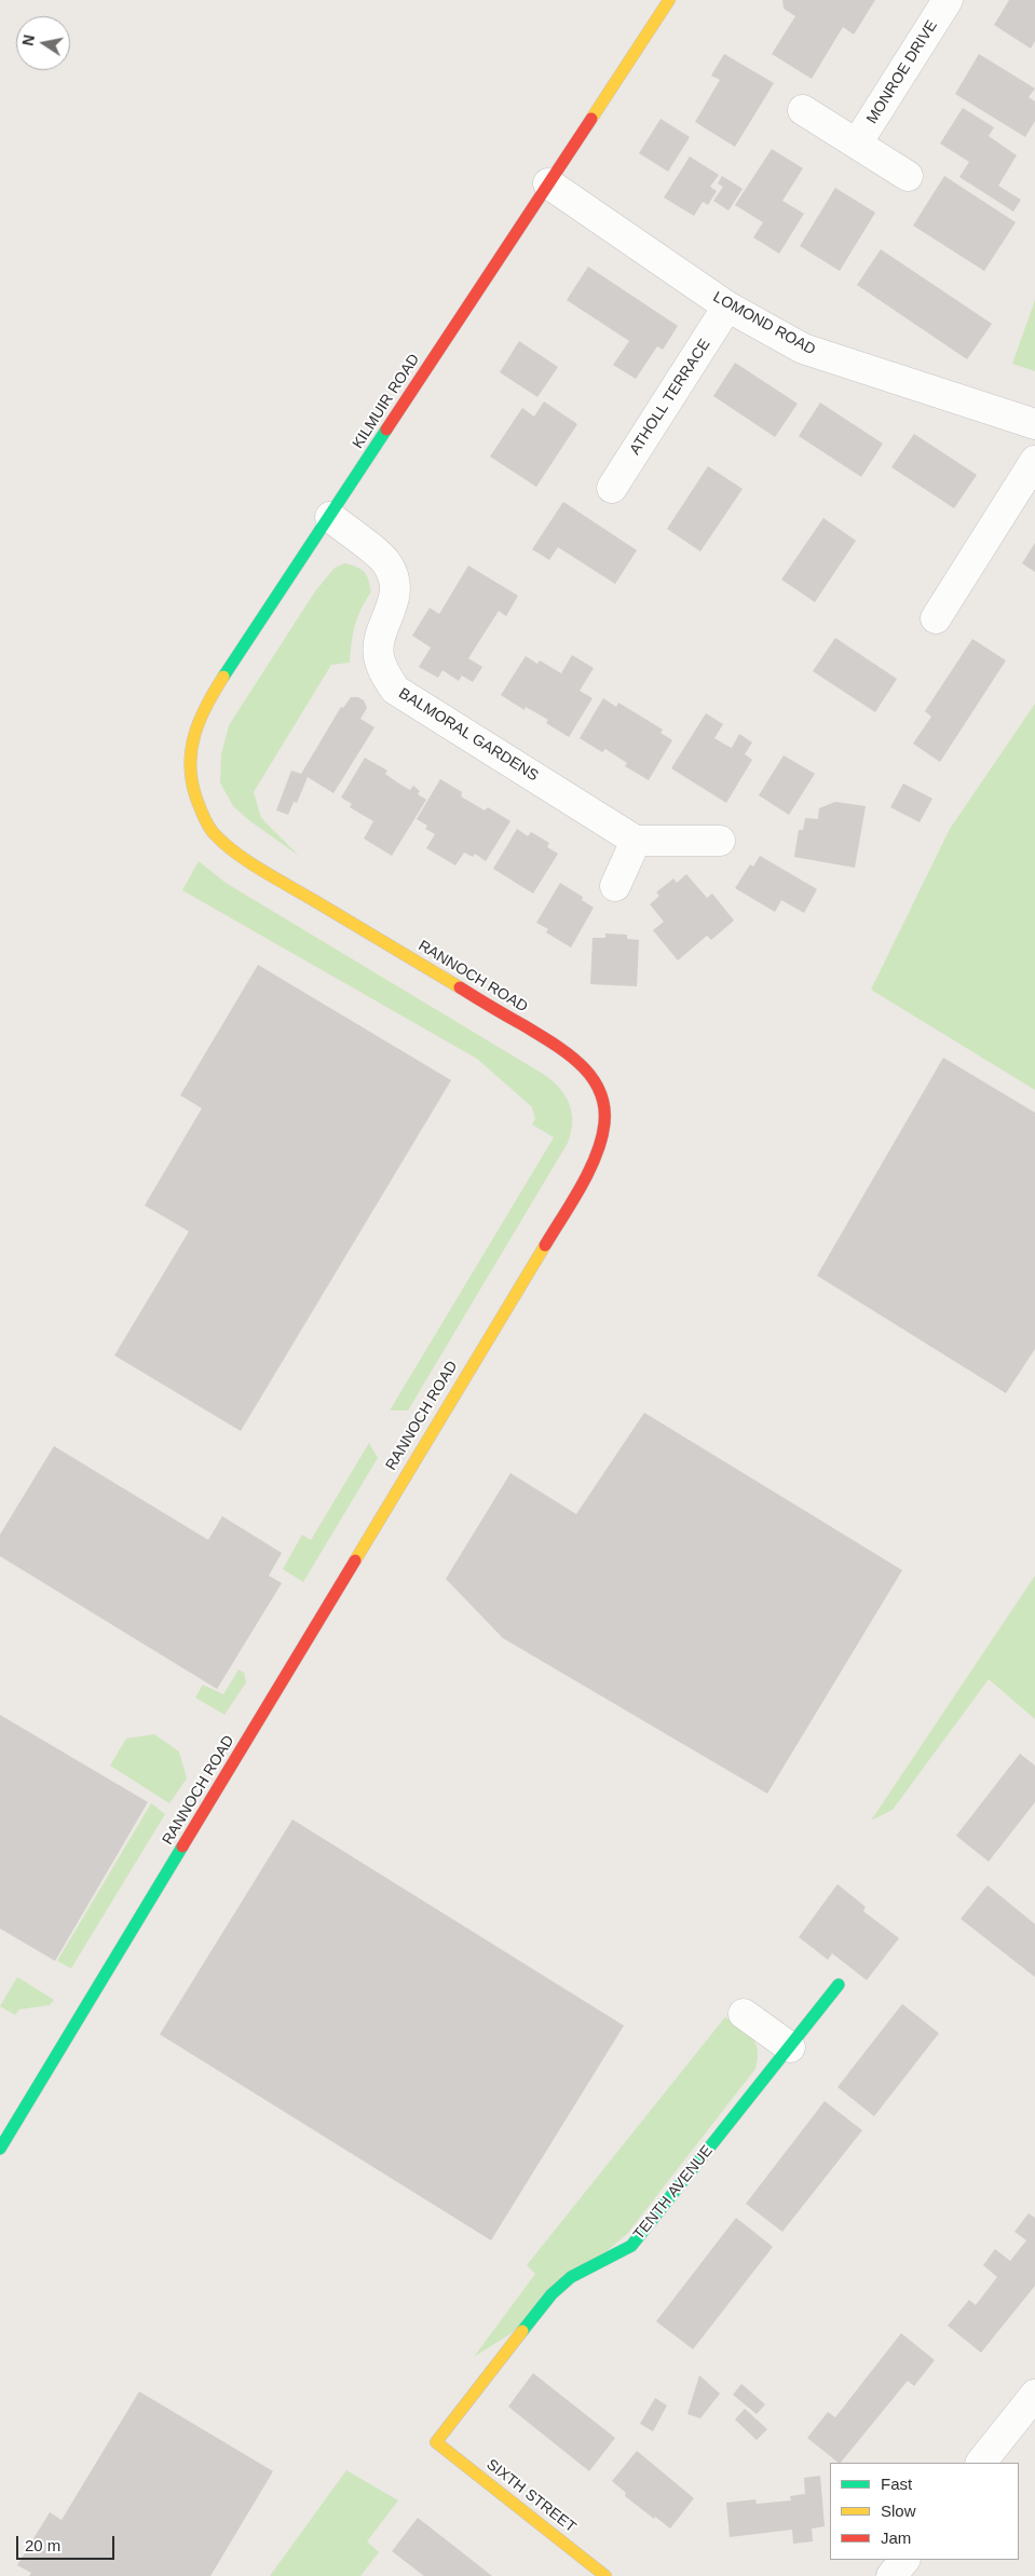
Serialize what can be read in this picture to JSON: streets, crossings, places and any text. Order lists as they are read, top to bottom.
{
  "streets": {
    "street": [
      "MONROE DRIVE",
      "LOMOND ROAD",
      "ATHOLL TERRACE",
      "KILMUIR ROAD",
      "BALMORAL GARDENS",
      "RANNOCH ROAD",
      "TENTH AVENUE",
      "SIXTH STREET"
    ]
  },
  "crossings": [
    ["LOMOND ROAD", "ATHOLL TERRACE"],
    ["LOMOND ROAD", "KILMUIR ROAD"],
    ["KILMUIR ROAD", "BALMORAL GARDENS"],
    ["KILMUIR ROAD", "RANNOCH ROAD"],
    ["TENTH AVENUE", "SIXTH STREET"]
  ],
  "legend": ["Fast", "Slow", "Jam"],
  "scale_bar": "20 m",
  "north": "left"
}
